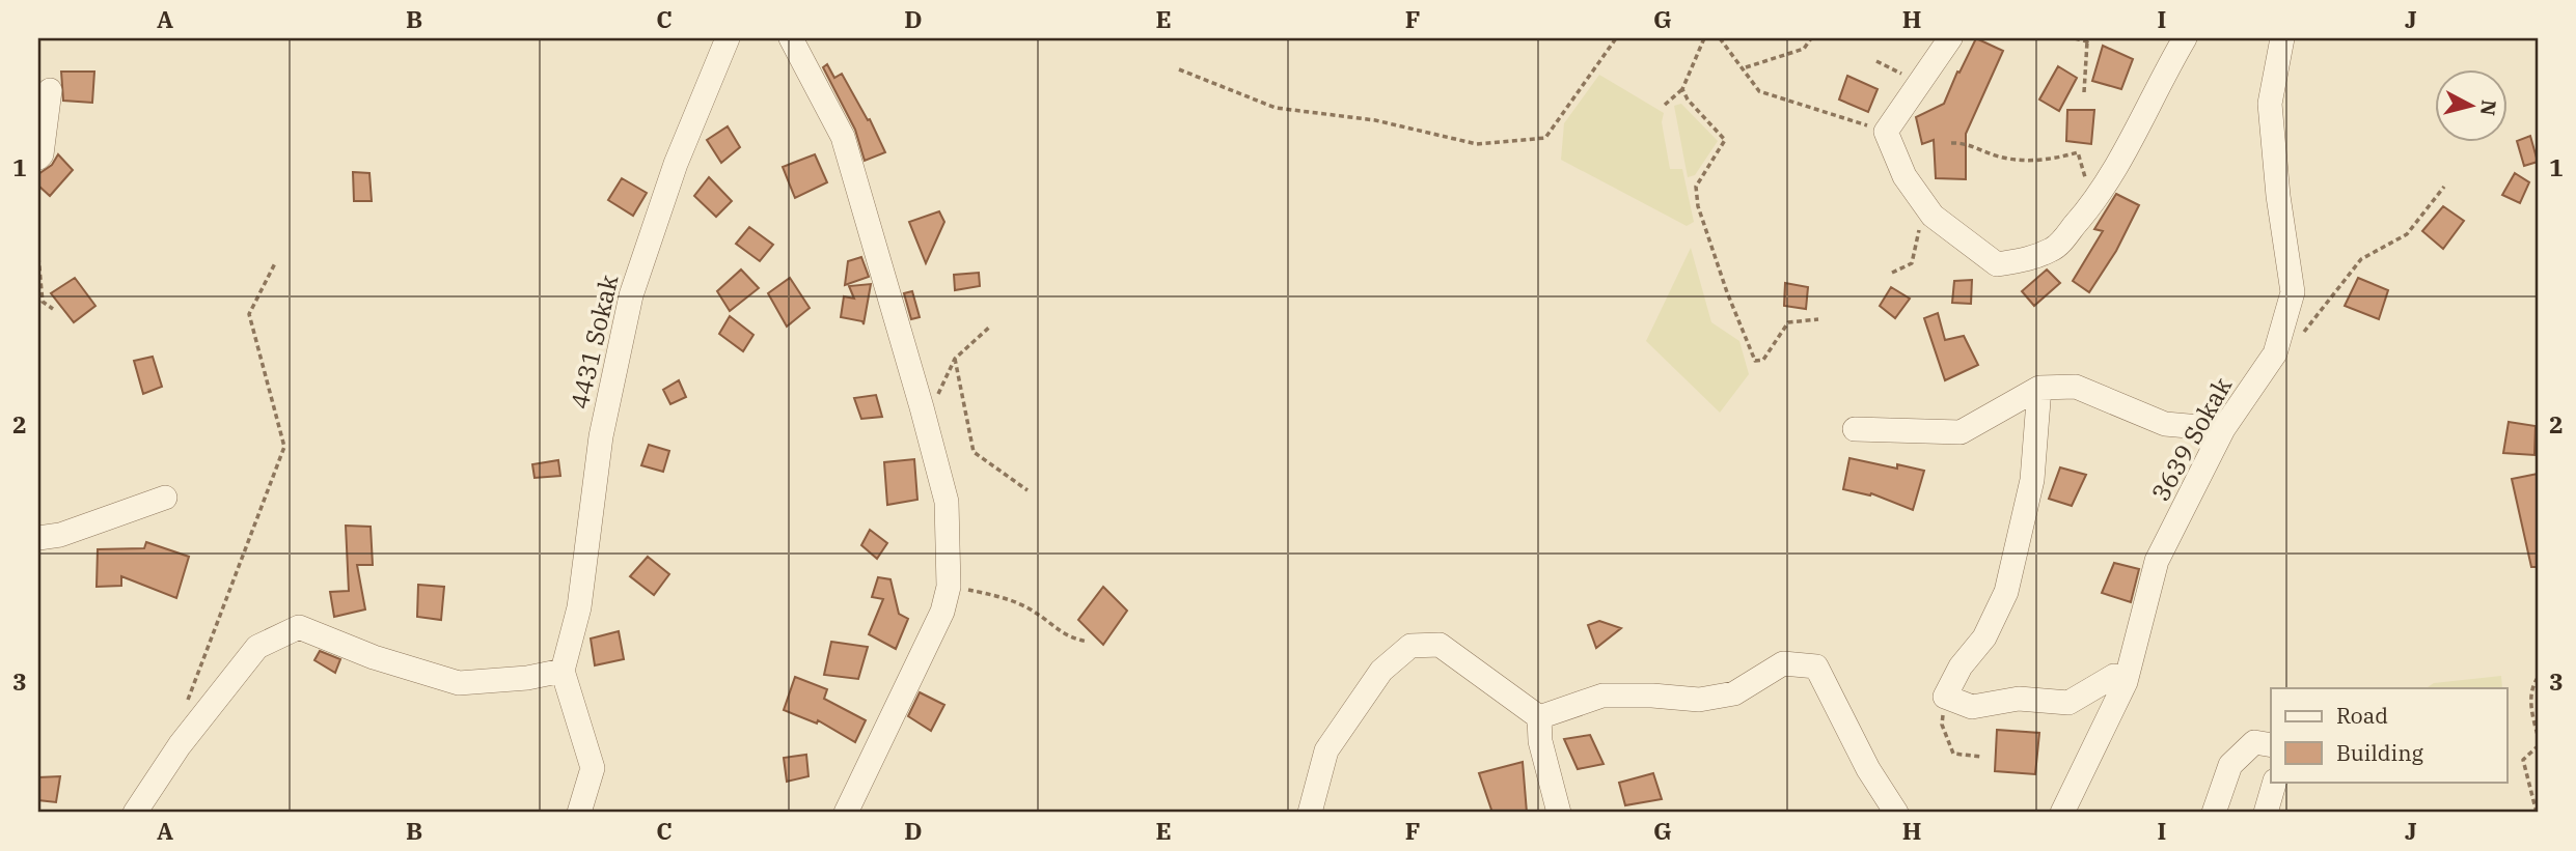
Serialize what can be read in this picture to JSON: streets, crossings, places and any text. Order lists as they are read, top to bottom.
{
  "streets": {
    "street": ["4431 Sokak", "3639 Sokak"]
  },
  "legend": ["Road", "Building"],
  "north": "right",
  "grid": {
    "columns": [
      "A",
      "B",
      "C",
      "D",
      "E",
      "F",
      "G",
      "H",
      "I",
      "J"
    ],
    "rows": ["1", "2", "3"]
  }
}
